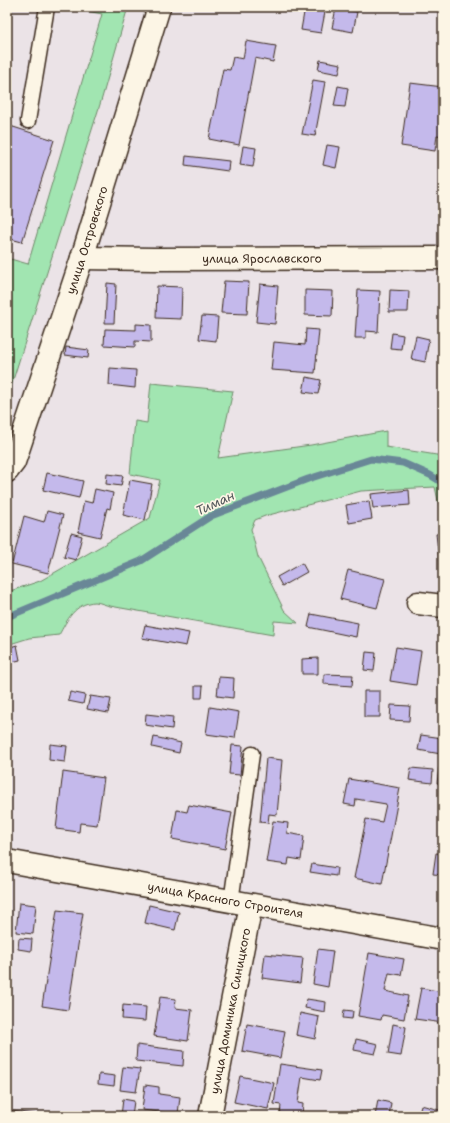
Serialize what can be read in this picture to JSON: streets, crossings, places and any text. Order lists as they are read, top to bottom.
{
  "streets": {
    "street": [
      "улица Островского",
      "улица Ярославского",
      "улица Красного Строителя",
      "улица Доминика Синицкого"
    ]
  },
  "crossings": [
    ["улица Островского", "улица Ярославского"],
    ["улица Красного Строителя", "улица Доминика Синицкого"]
  ],
  "water": ["Тиман"]
}
